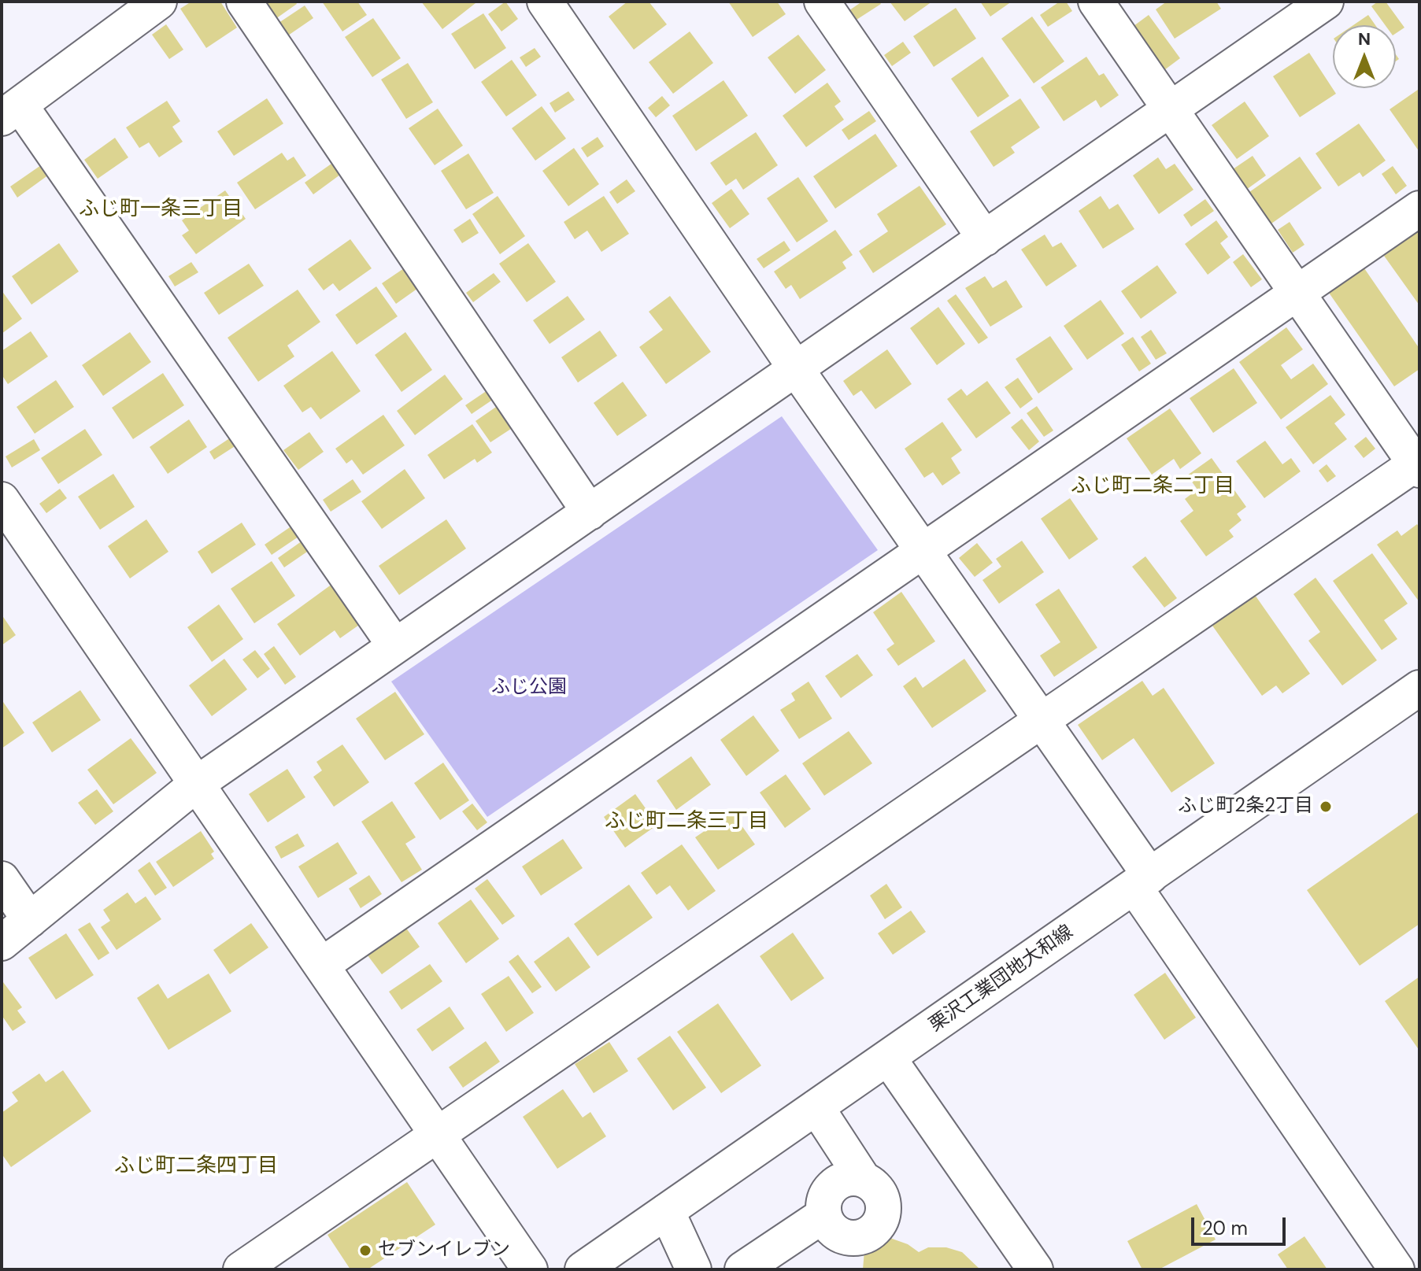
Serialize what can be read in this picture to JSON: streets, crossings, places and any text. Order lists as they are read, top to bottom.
{
  "streets": {
    "street": ["栗沢工業団地大和線"]
  },
  "districts": [
    "ふじ町一条三丁目",
    "ふじ町二条二丁目",
    "ふじ町二条三丁目",
    "ふじ町二条四丁目"
  ],
  "parks": ["ふじ公園"],
  "places": ["ふじ町2条2丁目", "セブンイレブン"],
  "scale_bar": "20 m",
  "north": "top"
}
